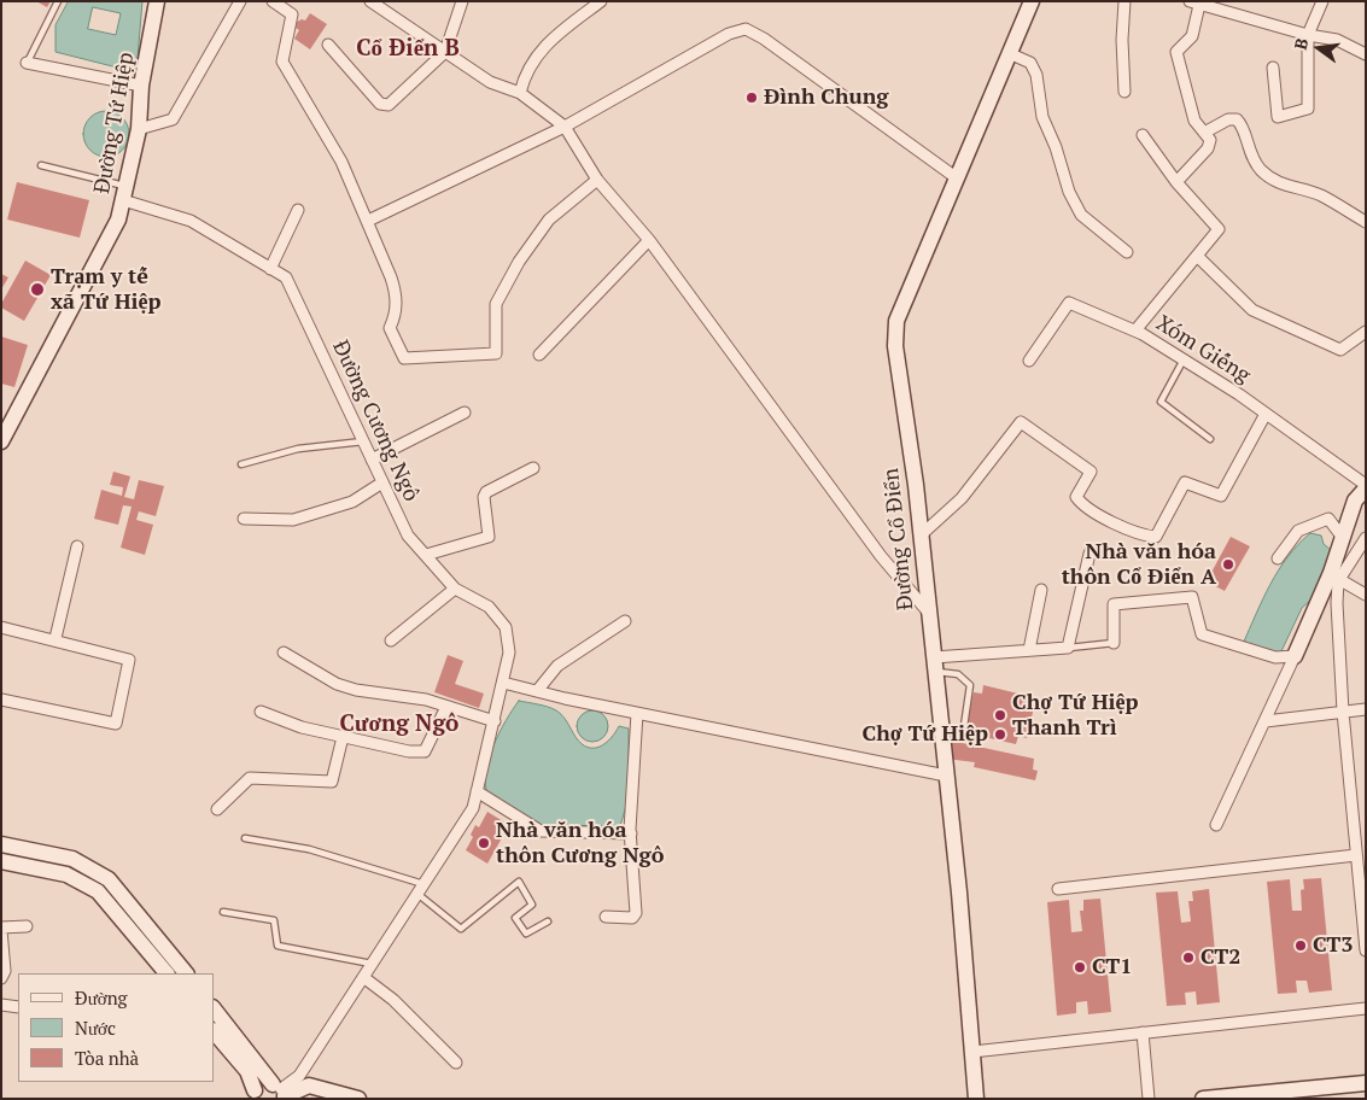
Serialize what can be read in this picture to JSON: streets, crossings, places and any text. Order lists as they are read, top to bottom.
{
  "streets": {
    "street": [
      "Đường Tứ Hiệp",
      "Xóm Giếng",
      "Đường Cương Ngô",
      "Đường Cổ Điển"
    ]
  },
  "crossings": [
    ["Đường Tứ Hiệp", "Đường Cương Ngô"]
  ],
  "districts": ["Cổ Điển B", "Cương Ngô"],
  "places": [
    "Đình Chung",
    "Trạm y tế xã Tứ Hiệp",
    "Nhà văn hóa thôn Cổ Điển A",
    "Chợ Tứ Hiệp Thanh Trì",
    "Chợ Tứ Hiệp",
    "Nhà văn hóa thôn Cương Ngô",
    "CT3",
    "CT2",
    "CT1"
  ],
  "legend": ["Đường", "Nước", "Tòa nhà"],
  "north": "left"
}
